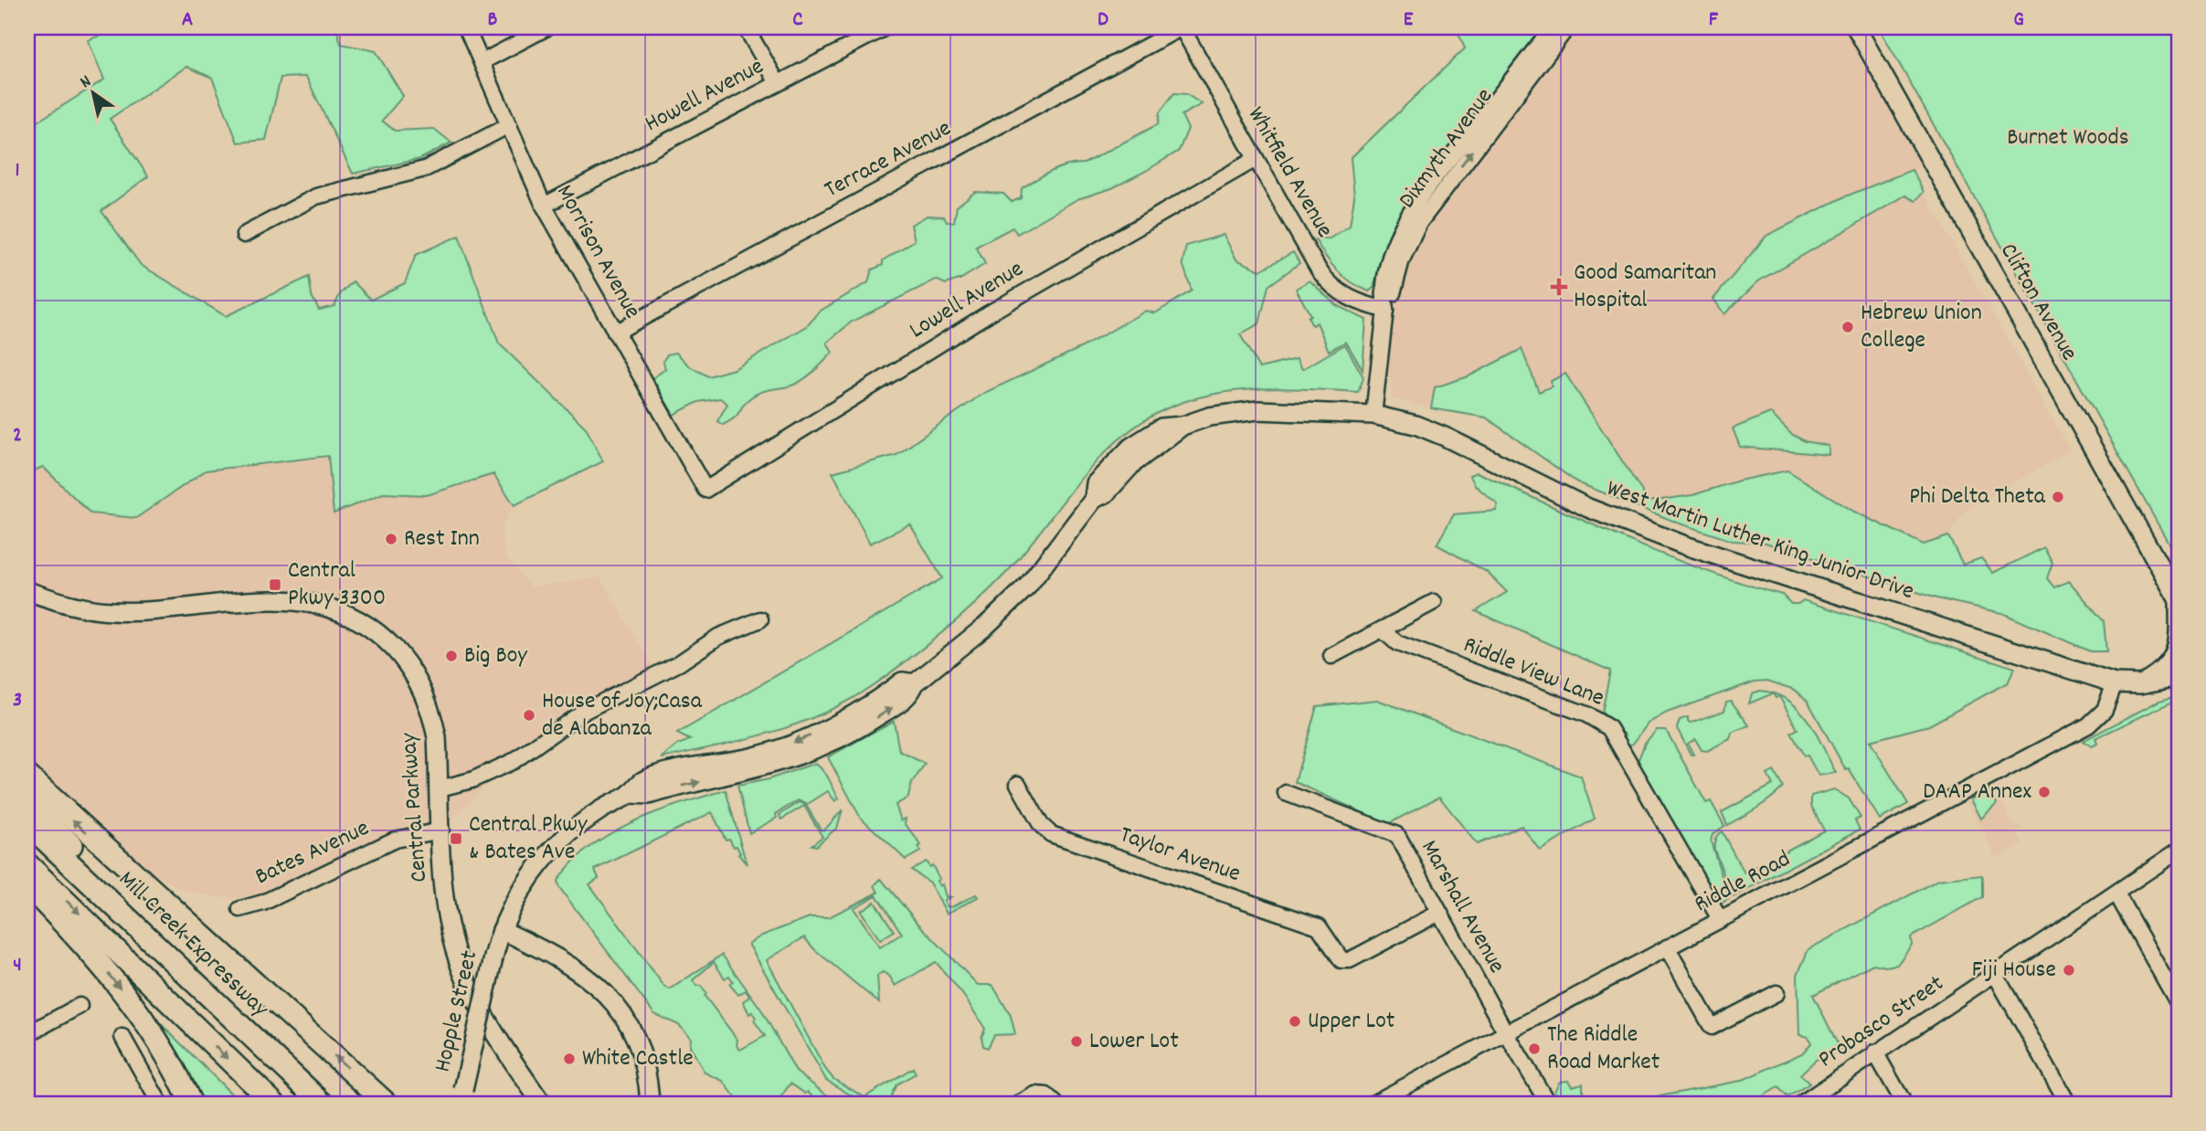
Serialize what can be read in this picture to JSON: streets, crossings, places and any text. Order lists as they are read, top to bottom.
{
  "streets": {
    "highway": ["Mill Creek Expressway"],
    "main road": [
      "Clifton Avenue",
      "West Martin Luther King Junior Drive",
      "Central Parkway",
      "Hopple Street"
    ],
    "street": [
      "Howell Avenue",
      "Dixmyth Avenue",
      "Terrace Avenue",
      "Whitfield Avenue",
      "Morrison Avenue",
      "Lowell Avenue",
      "Riddle View Lane",
      "Bates Avenue",
      "Taylor Avenue",
      "Riddle Road",
      "Marshall Avenue",
      "Probasco Street"
    ]
  },
  "crossings": [
    ["Howell Avenue", "Morrison Avenue"],
    ["Dixmyth Avenue", "Whitfield Avenue"],
    ["Dixmyth Avenue", "West Martin Luther King Junior Drive"],
    ["Terrace Avenue", "Whitfield Avenue"],
    ["Terrace Avenue", "Morrison Avenue"],
    ["Whitfield Avenue", "Lowell Avenue"],
    ["Morrison Avenue", "Lowell Avenue"],
    ["West Martin Luther King Junior Drive", "Riddle Road"],
    ["West Martin Luther King Junior Drive", "Hopple Street"],
    ["Riddle View Lane", "Riddle Road"],
    ["Central Parkway", "Bates Avenue"],
    ["Taylor Avenue", "Marshall Avenue"],
    ["Riddle Road", "Marshall Avenue"]
  ],
  "parks": ["Burnet Woods"],
  "places": {
    "health": ["Good Samaritan Hospital"],
    "other": [
      "Hebrew Union College",
      "Phi Delta Theta",
      "Rest Inn",
      "Big Boy",
      "House of Joy;Casa de Alabanza",
      "DAAP Annex",
      "Fiji House",
      "Upper Lot",
      "Lower Lot",
      "The Riddle Road Market",
      "White Castle"
    ],
    "transit": ["Central Pkwy 3300", "Central Pkwy & Bates Ave"]
  },
  "north": "top left",
  "grid": {
    "columns": [
      "A",
      "B",
      "C",
      "D",
      "E",
      "F",
      "G"
    ],
    "rows": [
      "1",
      "2",
      "3",
      "4"
    ]
  }
}
